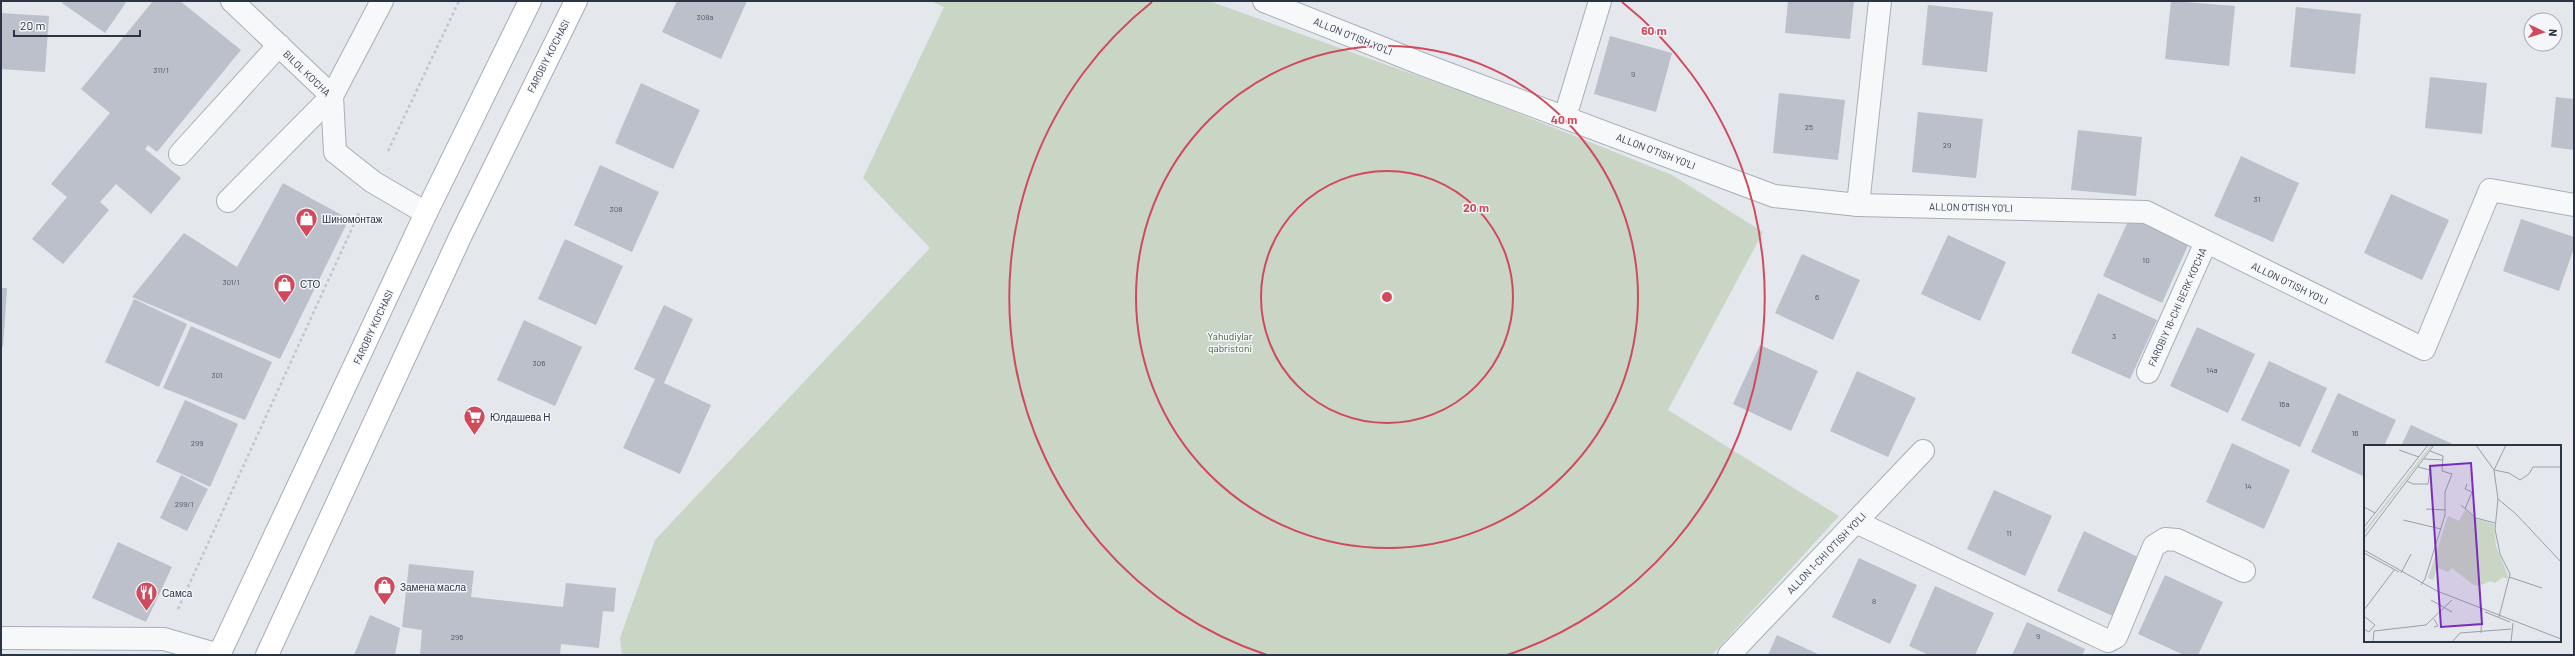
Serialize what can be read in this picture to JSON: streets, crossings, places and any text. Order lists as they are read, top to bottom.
{
  "streets": {
    "main road": ["FAROBIY KO'CHASI"],
    "street": [
      "ALLON O'TISH YO'LI",
      "BILOL KO'CHA",
      "FAROBIY 16-CHI BERK KO'CHA",
      "ALLON 1-CHI O'TISH YO'LI"
    ]
  },
  "crossings": [
    ["ALLON O'TISH YO'LI", "FAROBIY 16-CHI BERK KO'CHA"],
    ["FAROBIY KO'CHASI", "BILOL KO'CHA"]
  ],
  "parks": ["Yahudiylar qabristoni"],
  "places": {
    "shop": ["Шиномонтаж", "СТО", "Замена масла"],
    "supermarket": ["Юлдашева Н"],
    "restaurant": ["Самса"]
  },
  "house_numbers": [
    "308a",
    "311/1",
    "9",
    "25",
    "29",
    "31",
    "308",
    "10",
    "301/1",
    "6",
    "3",
    "306",
    "14a",
    "301",
    "16a",
    "16",
    "299",
    "14",
    "299/1",
    "11",
    "8",
    "9",
    "296"
  ],
  "scale_bar": "20 m",
  "north": "right",
  "rings": ["60 m", "40 m", "20 m"]
}
